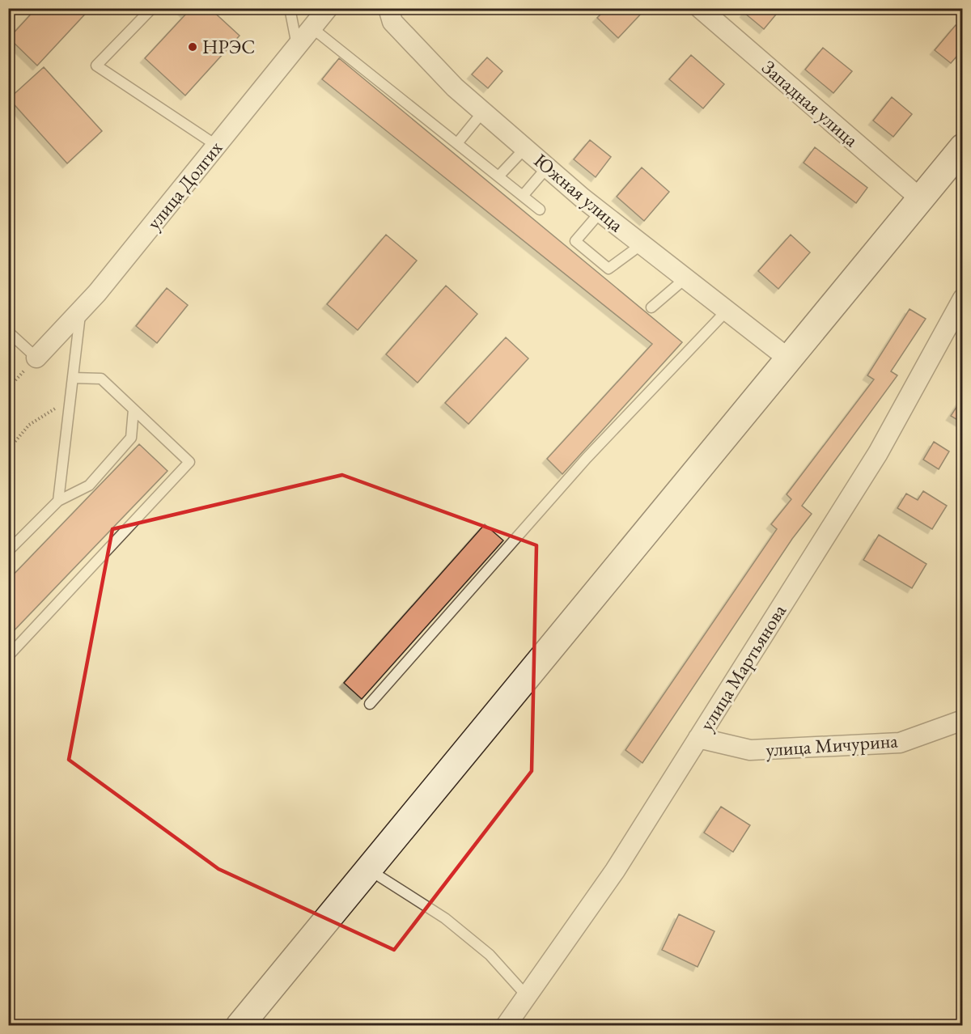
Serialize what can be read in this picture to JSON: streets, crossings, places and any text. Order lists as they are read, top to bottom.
{
  "streets": {
    "street": [
      "Западная улица",
      "улица Долгих",
      "Южная улица",
      "улица Мартьянова",
      "улица Мичурина"
    ]
  },
  "crossings": [
    ["улица Мартьянова", "улица Мичурина"]
  ],
  "places": ["НРЭС"]
}
